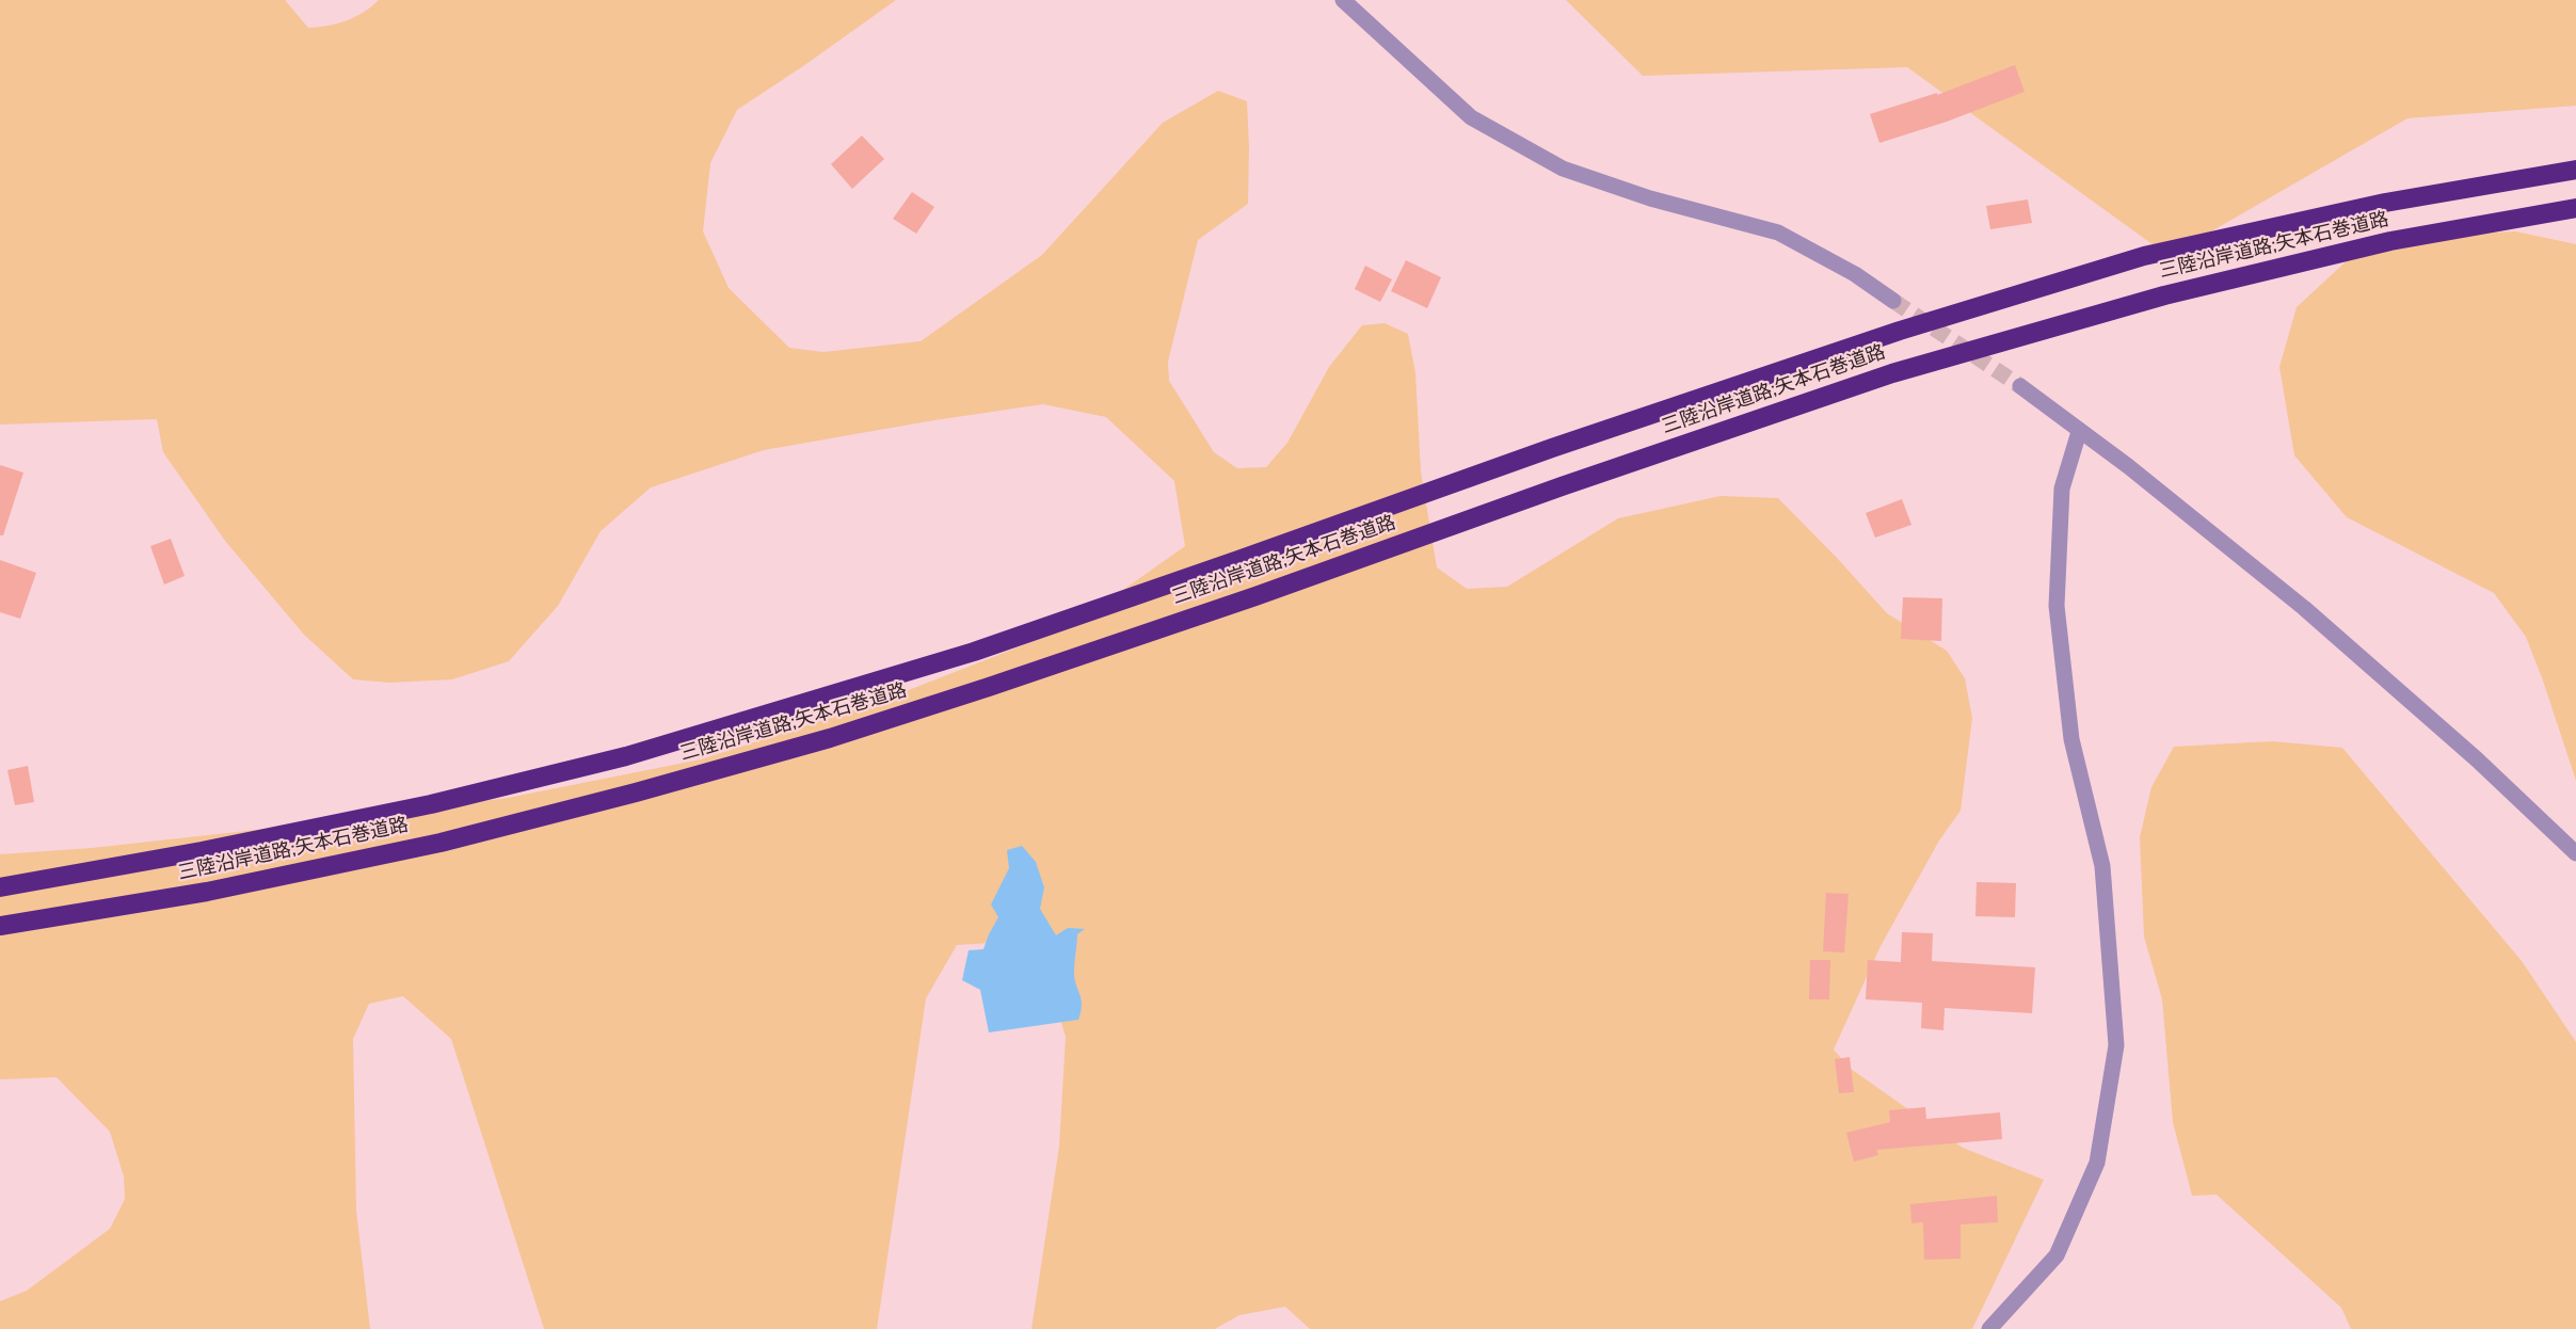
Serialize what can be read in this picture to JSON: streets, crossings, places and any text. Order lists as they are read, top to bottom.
{
  "streets": {
    "highway": ["三陸沿岸道路;矢本石巻道路"]
  }
}
